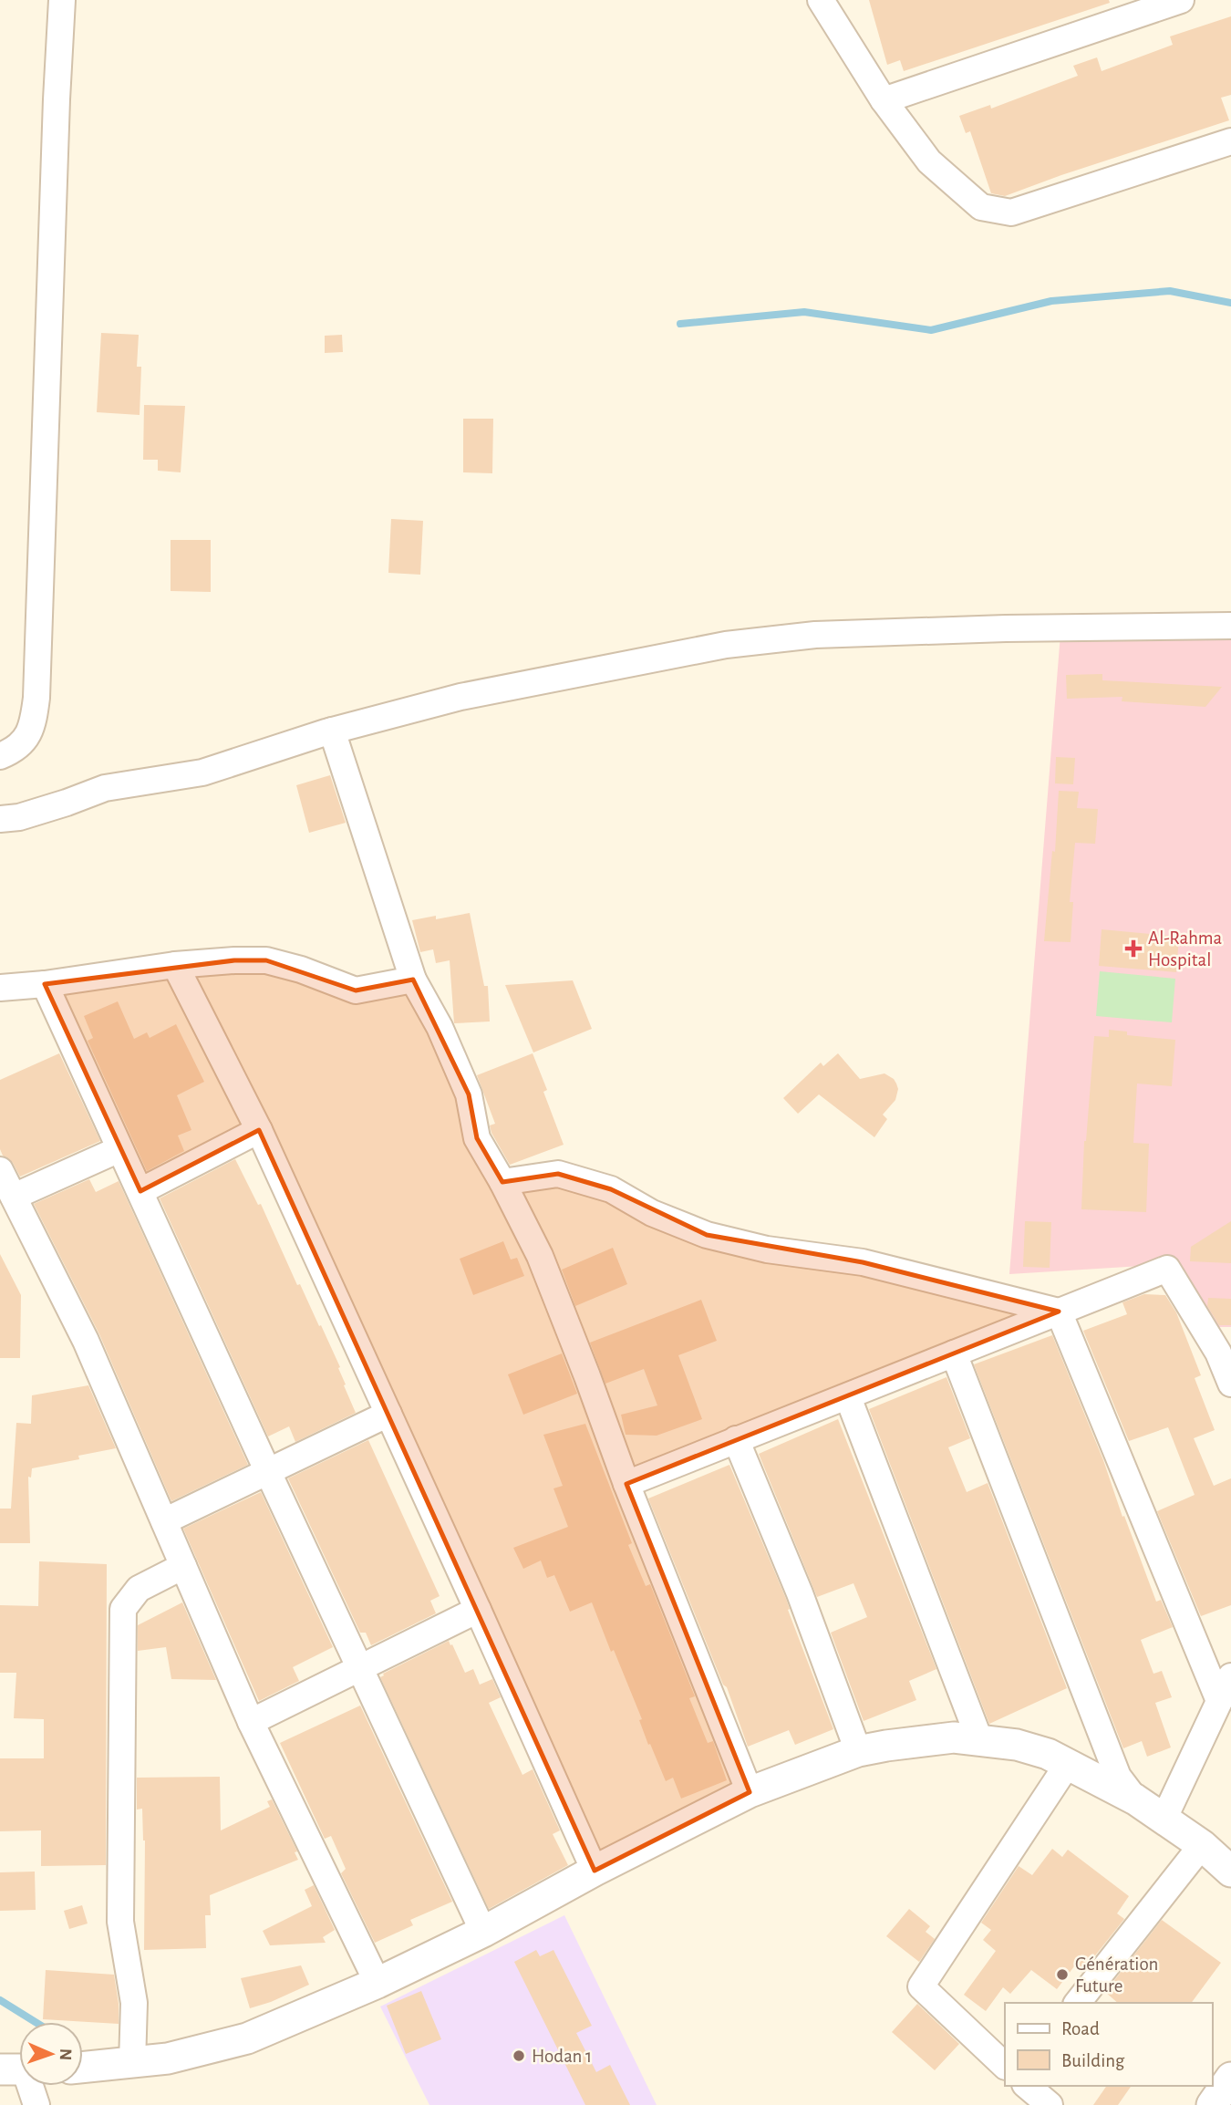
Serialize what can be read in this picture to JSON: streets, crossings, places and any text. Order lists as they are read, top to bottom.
{
  "places": {
    "health": ["Al-Rahma Hospital"],
    "other": ["Génération Future", "Hodan 1"]
  },
  "legend": ["Road", "Building"],
  "north": "right"
}
